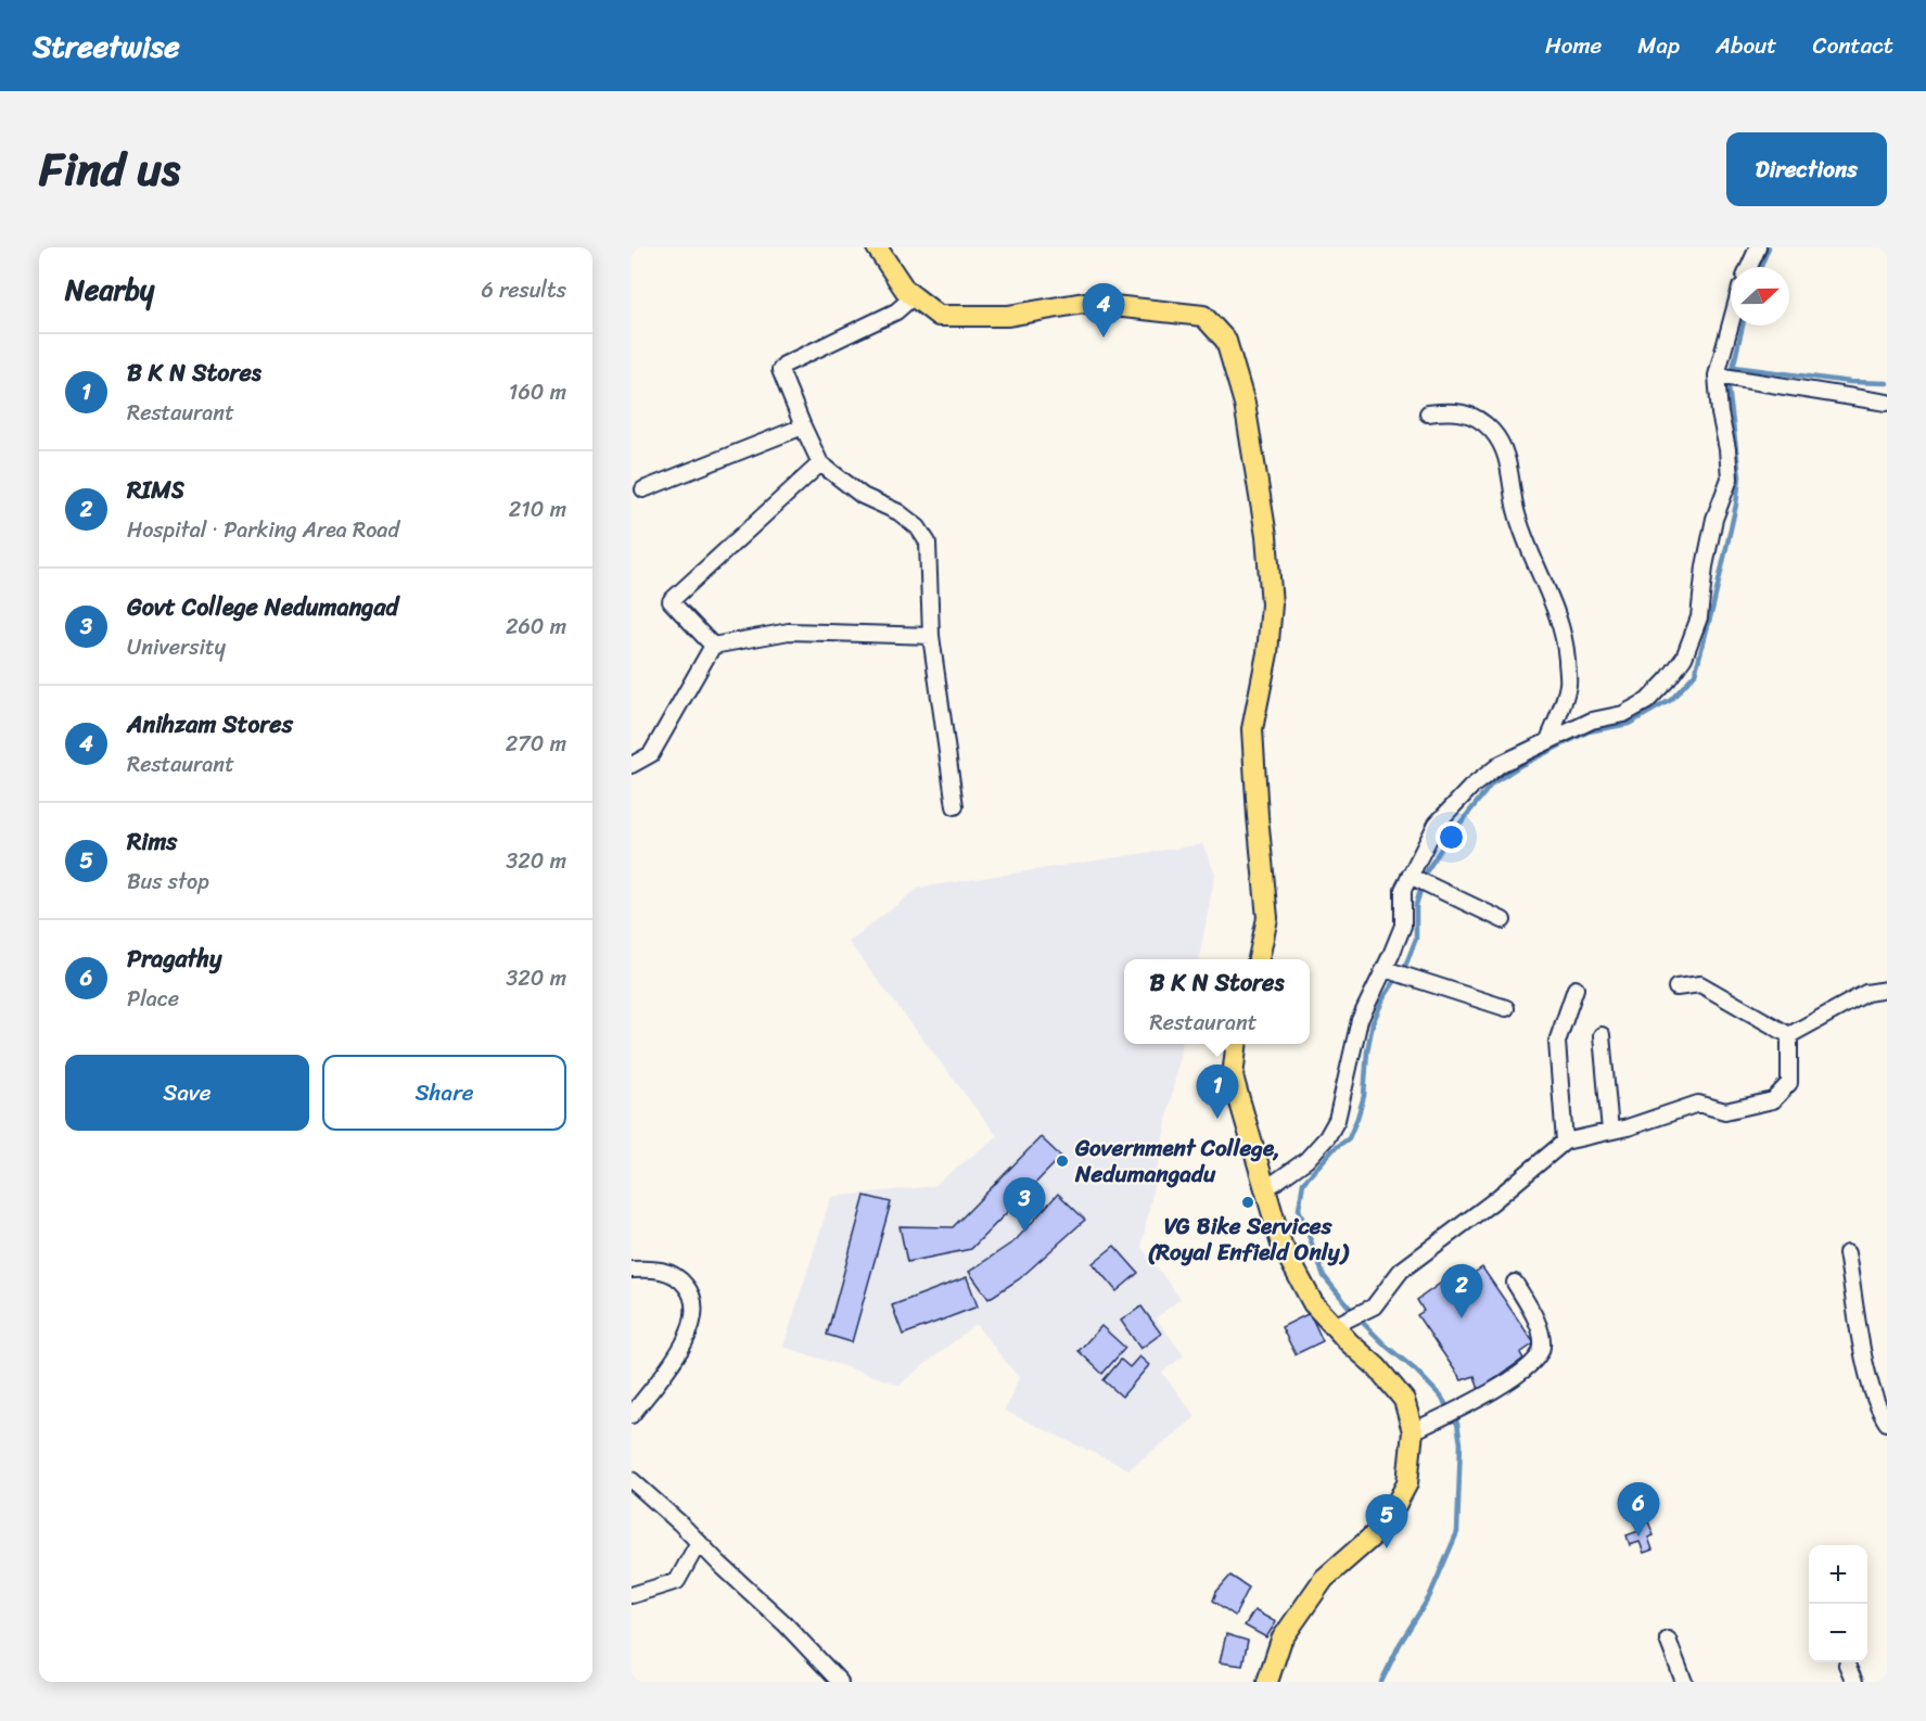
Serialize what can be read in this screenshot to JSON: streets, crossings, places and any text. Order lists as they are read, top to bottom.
{
  "places": ["Government College, Nedumangadu", "VG Bike Services (Royal Enfield Only)"],
  "north": "right",
  "page": {
    "header": "Streetwise",
    "nav": [
      "Home",
      "Map",
      "About",
      "Contact"
    ],
    "title": "Find us",
    "buttons": [
      "Directions",
      ["Save", "Share"]
    ],
    "heading": ["Nearby", "6 results"],
    "pins": [
      "4",
      "1",
      "3",
      "2",
      "6",
      "5"
    ],
    "list": [
      {
        "mark": "1",
        "name": "B K N Stores",
        "note": "Restaurant",
        "value": "160 m"
      },
      {
        "mark": "2",
        "name": "RIMS",
        "note": "Hospital · Parking Area Road",
        "value": "210 m"
      },
      {
        "mark": "3",
        "name": "Govt College Nedumangad",
        "note": "University",
        "value": "260 m"
      },
      {
        "mark": "4",
        "name": "Anihzam Stores",
        "note": "Restaurant",
        "value": "270 m"
      },
      {
        "mark": "5",
        "name": "Rims",
        "note": "Bus stop",
        "value": "320 m"
      },
      {
        "mark": "6",
        "name": "Pragathy",
        "note": "Place",
        "value": "320 m"
      }
    ],
    "popup": ["B K N Stores", "Restaurant"],
    "map_buttons": ["+", "−"]
  }
}
